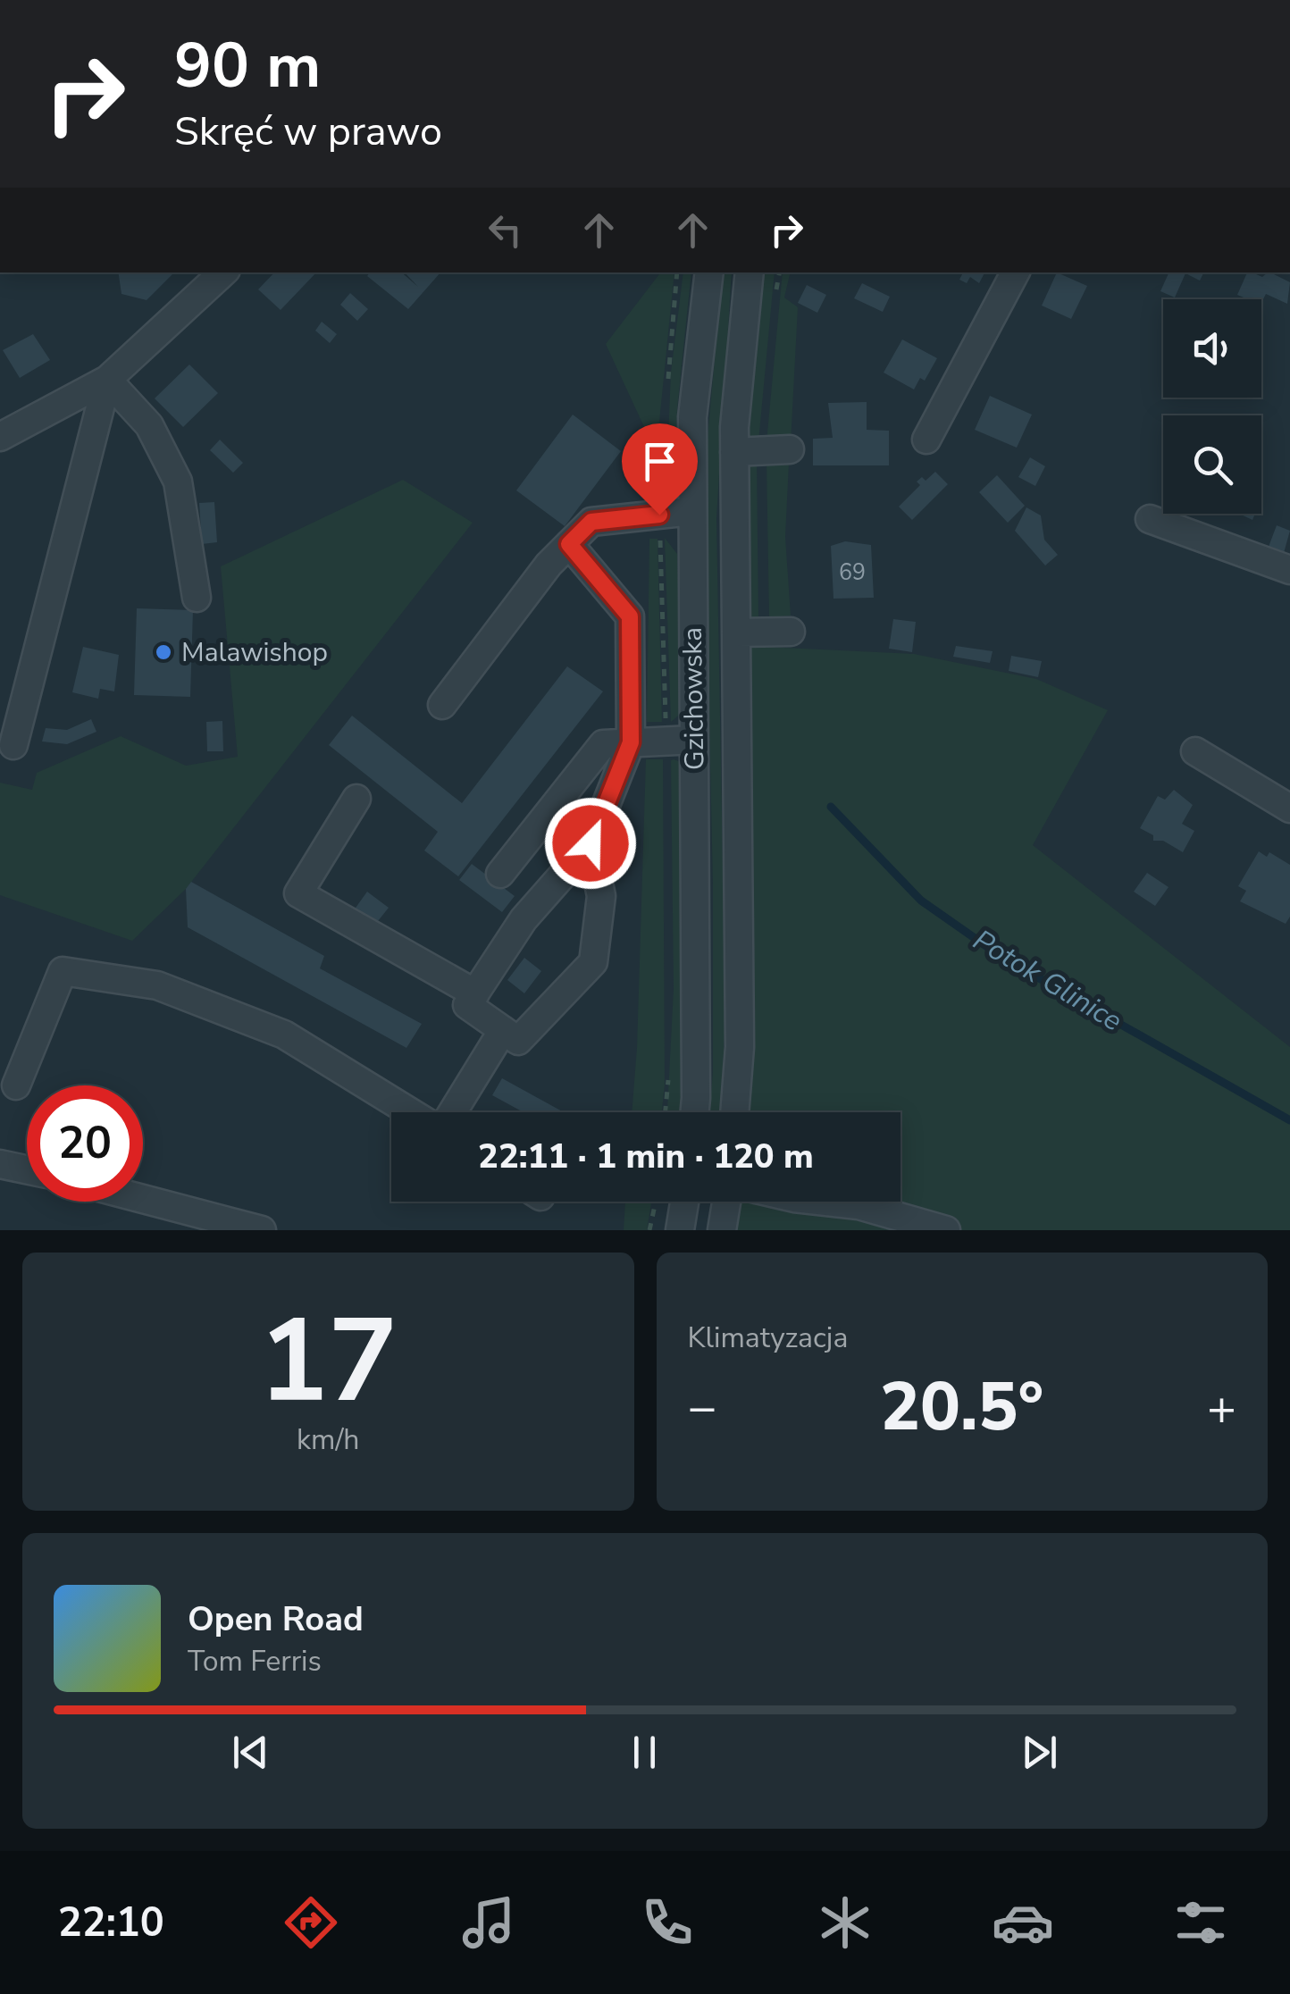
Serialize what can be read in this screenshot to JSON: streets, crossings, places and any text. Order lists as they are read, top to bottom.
{
  "streets": {
    "street": ["Gzichowska"]
  },
  "water": ["Potok Glinice"],
  "places": ["Malawishop"],
  "house_numbers": ["69"],
  "page": {
    "turn": ["90 m", "Skręć w prawo"],
    "limit": "20",
    "trip": "22:11 · 1 min · 120 m",
    "tile": [
      ["17", "km/h"],
      "Klimatyzacja"
    ],
    "heat": ["−", "20.5°", "+"],
    "song": ["Open Road", "Tom Ferris"],
    "tabs": "22:10"
  }
}
